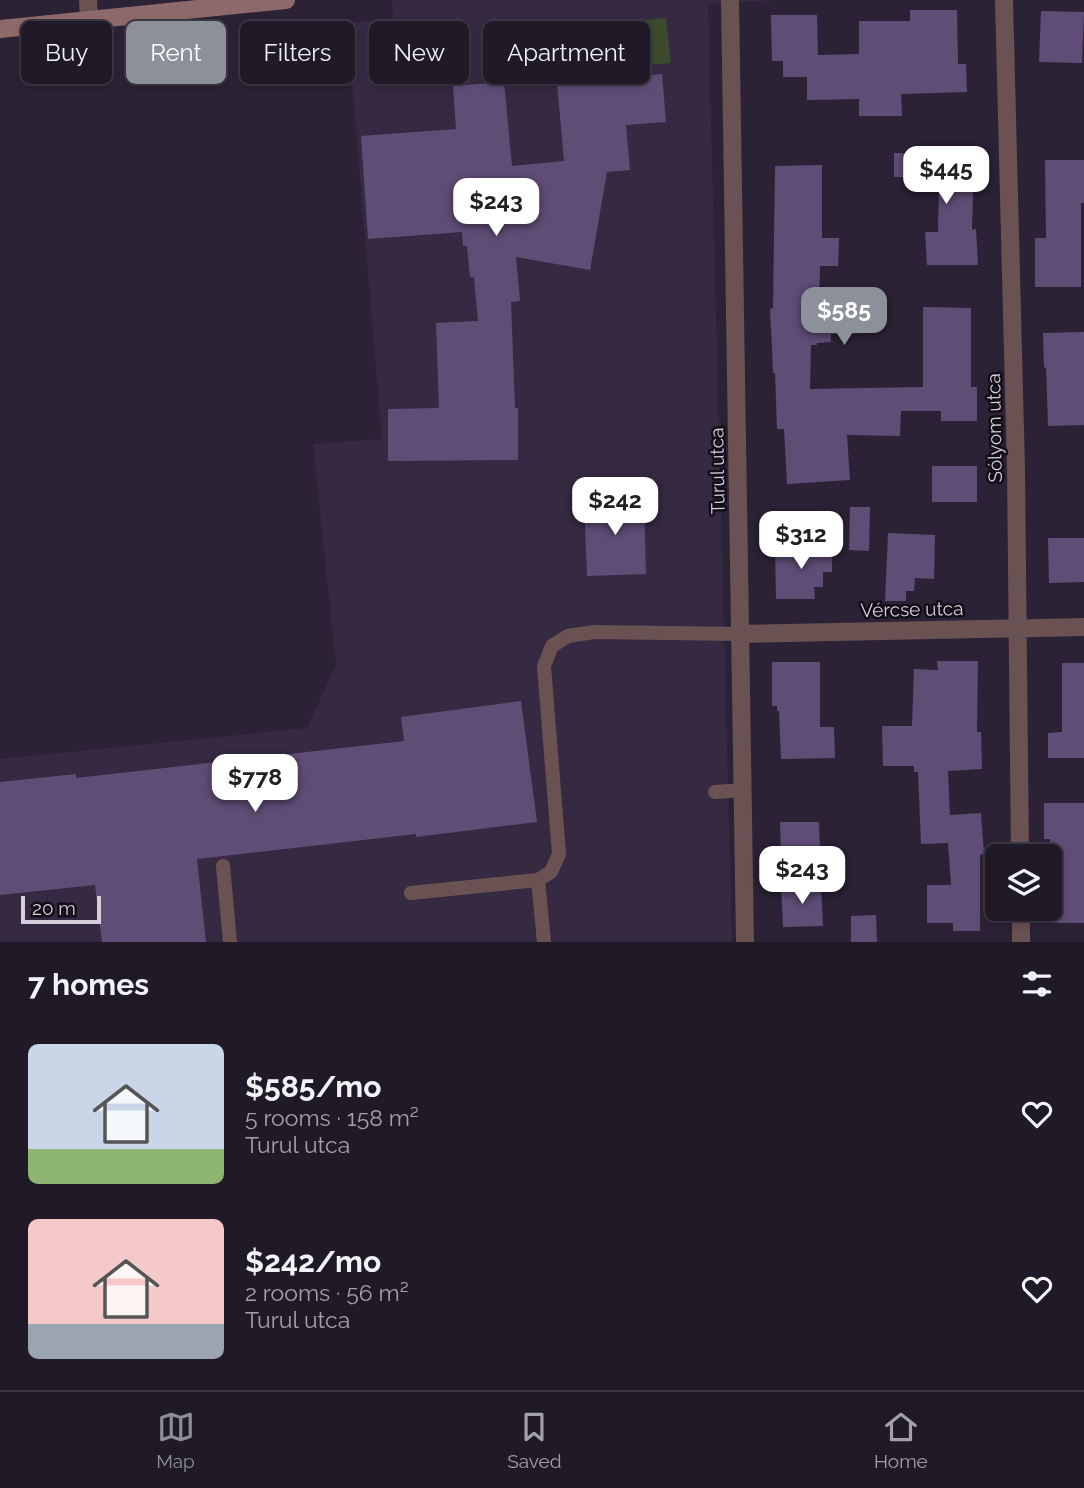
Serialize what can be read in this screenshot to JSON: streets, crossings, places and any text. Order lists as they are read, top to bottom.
{
  "streets": {
    "street": ["Sólyom utca", "Turul utca", "Vércse utca"]
  },
  "crossings": [
    ["Sólyom utca", "Vércse utca"],
    ["Turul utca", "Vércse utca"]
  ],
  "scale_bar": "20 m",
  "page": {
    "chip": [
      "Buy",
      "Rent",
      "Filters",
      "New",
      "Apartment"
    ],
    "price": [
      "$445",
      "$243",
      "$585",
      "$242",
      "$312",
      "$778",
      "$243"
    ],
    "scale": "20 m",
    "heading": "7 homes",
    "list": [
      {
        "name": "$585/mo",
        "note": "5 rooms · 158 m² · Turul utca"
      },
      {
        "name": "$242/mo",
        "note": "2 rooms · 56 m² · Turul utca"
      }
    ],
    "tabs": ["Map", "Saved", "Home"]
  }
}
